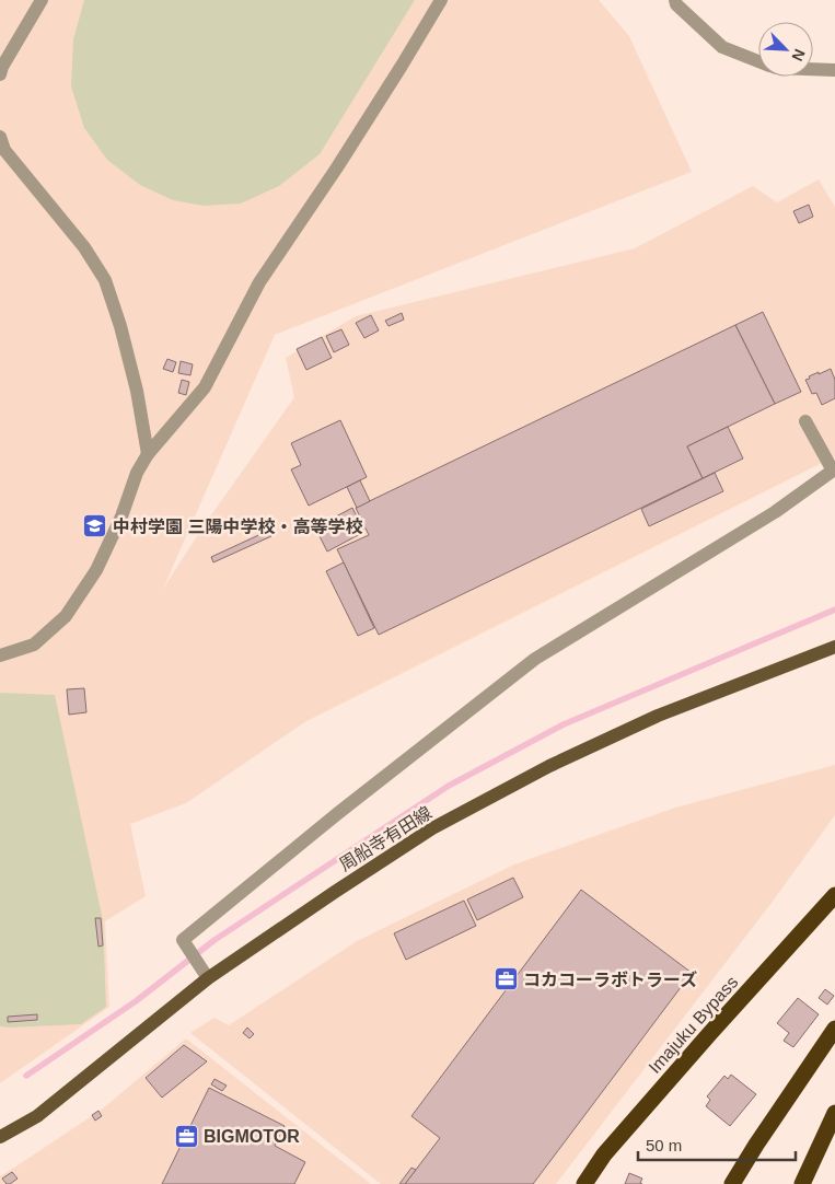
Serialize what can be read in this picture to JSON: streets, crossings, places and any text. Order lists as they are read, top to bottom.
{
  "streets": {
    "highway": ["Imajuku Bypass"],
    "main road": ["周船寺有田線"]
  },
  "places": {
    "school or university": ["中村学園 三陽中学校・高等学校"],
    "office": ["コカコーラボトラーズ", "BIGMOTOR"]
  },
  "scale_bar": "50 m",
  "north": "bottom right"
}
